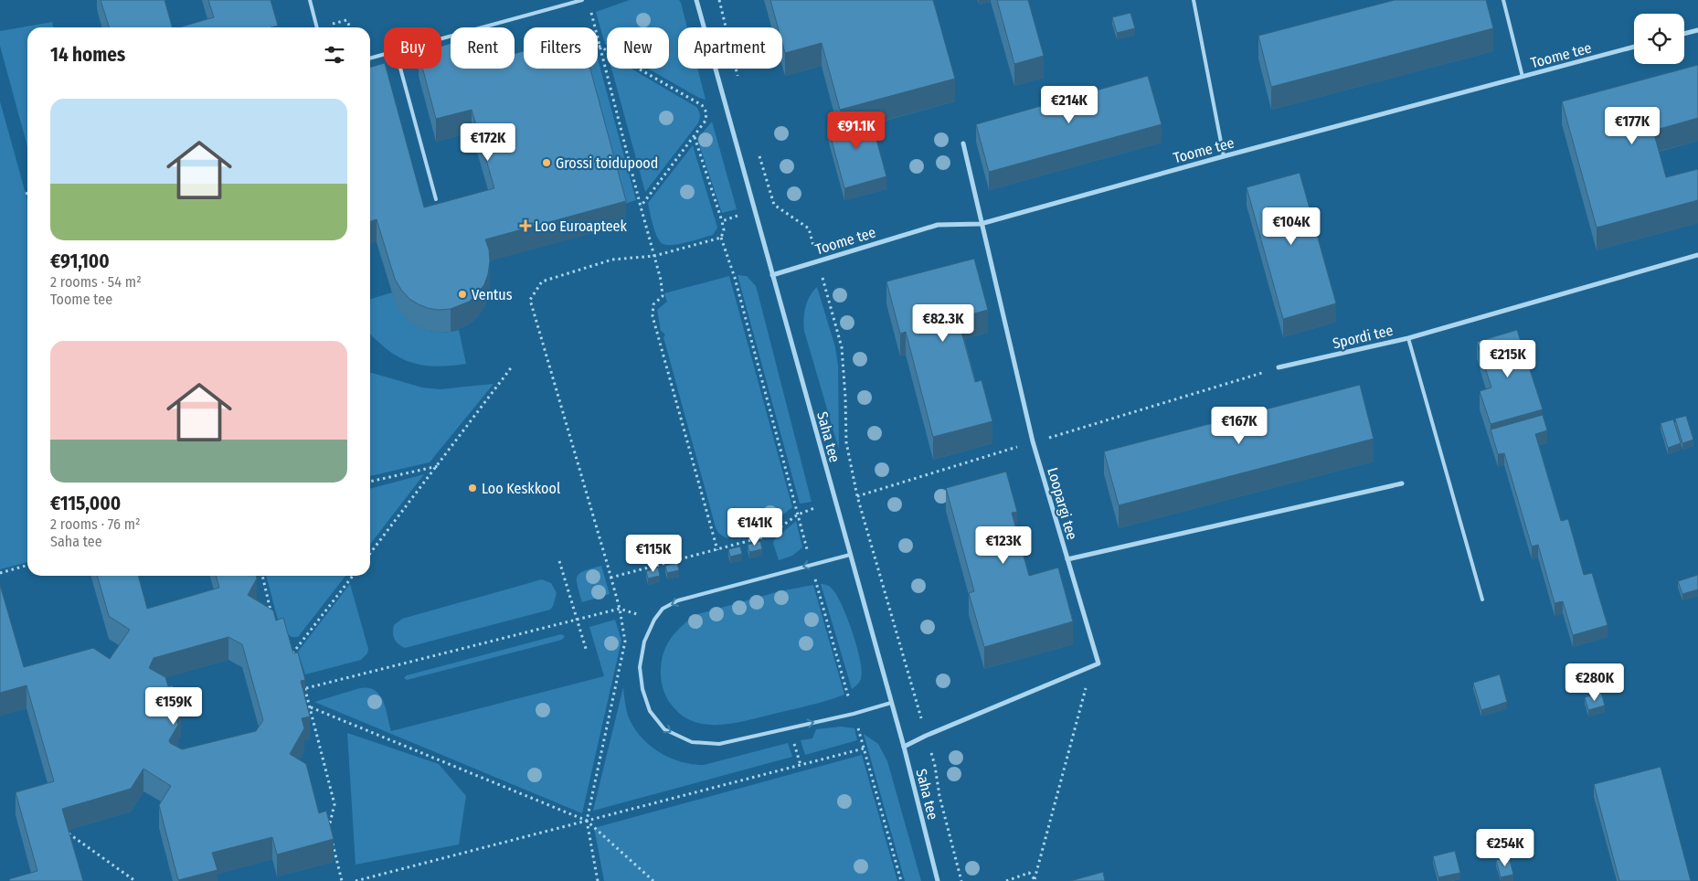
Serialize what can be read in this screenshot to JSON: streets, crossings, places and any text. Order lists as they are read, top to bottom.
{
  "streets": {
    "street": [
      "Toome tee",
      "Spordi tee",
      "Saha tee",
      "Loopargi tee"
    ]
  },
  "crossings": [
    ["Toome tee", "Saha tee"],
    ["Toome tee", "Loopargi tee"]
  ],
  "places": {
    "other": ["Grossi toidupood", "Ventus", "Loo Keskkool"],
    "health": ["Loo Euroapteek"]
  },
  "page": {
    "chip": [
      "Buy",
      "Rent",
      "Filters",
      "New",
      "Apartment"
    ],
    "heading": "14 homes",
    "list": [
      {
        "name": "€91,100",
        "note": "2 rooms · 54 m² · Toome tee"
      },
      {
        "name": "€115,000",
        "note": "2 rooms · 76 m² · Saha tee"
      }
    ],
    "price": [
      "€214K",
      "€177K",
      "€91.1K",
      "€172K",
      "€104K",
      "€82.3K",
      "€215K",
      "€167K",
      "€141K",
      "€123K",
      "€115K",
      "€280K",
      "€159K",
      "€254K"
    ]
  }
}
